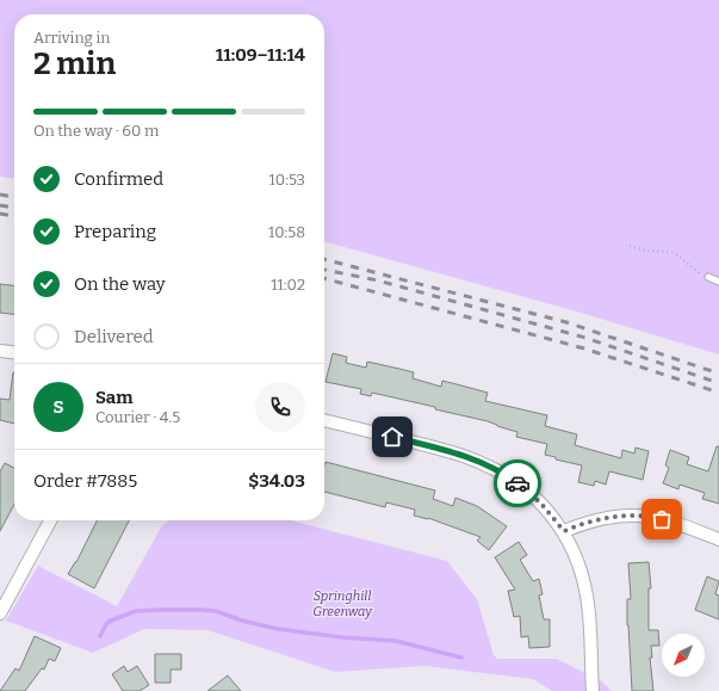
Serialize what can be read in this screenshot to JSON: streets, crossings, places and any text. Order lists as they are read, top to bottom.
{
  "parks": ["Springhill Greenway"],
  "north": "bottom left",
  "page": {
    "heading": ["2 min", "Arriving in", "11:09–11:14"],
    "panel": [
      "Sam",
      "Courier · 4.5",
      "Order #7885",
      "$34.03"
    ],
    "bar": "On the way · 60 m",
    "list": [
      ["Confirmed", "10:53"],
      ["Preparing", "10:58"],
      ["On the way", "11:02"],
      "Delivered"
    ],
    "round": "S"
  }
}
